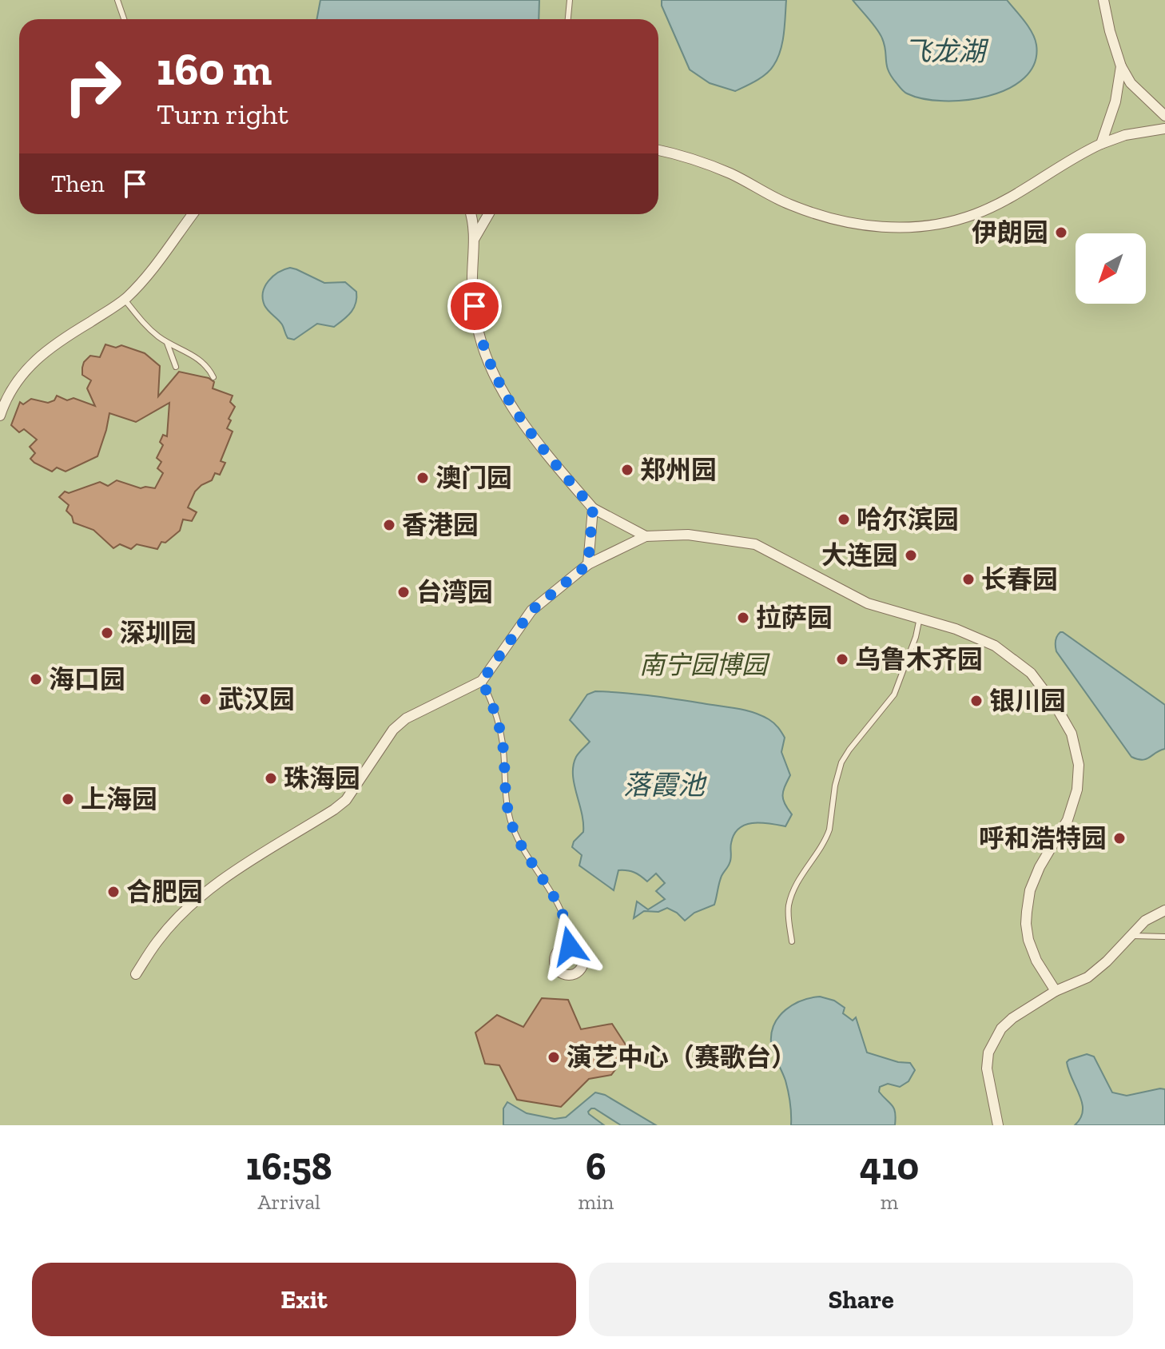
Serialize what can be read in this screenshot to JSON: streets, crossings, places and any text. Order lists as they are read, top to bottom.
{
  "water": ["飞龙湖", "落霞池"],
  "parks": ["南宁园博园"],
  "places": [
    "伊朗园",
    "郑州园",
    "澳门园",
    "哈尔滨园",
    "香港园",
    "大连园",
    "长春园",
    "台湾园",
    "拉萨园",
    "深圳园",
    "乌鲁木齐园",
    "海口园",
    "武汉园",
    "银川园",
    "珠海园",
    "上海园",
    "呼和浩特园",
    "合肥园",
    "演艺中心（赛歌台）"
  ],
  "north": "bottom left",
  "page": {
    "turn": ["160 m", "Turn right"],
    "then": "Then",
    "eta": [
      "16:58",
      "Arrival",
      "6",
      "min",
      "410",
      "m"
    ],
    "buttons": ["Exit", "Share"]
  }
}
